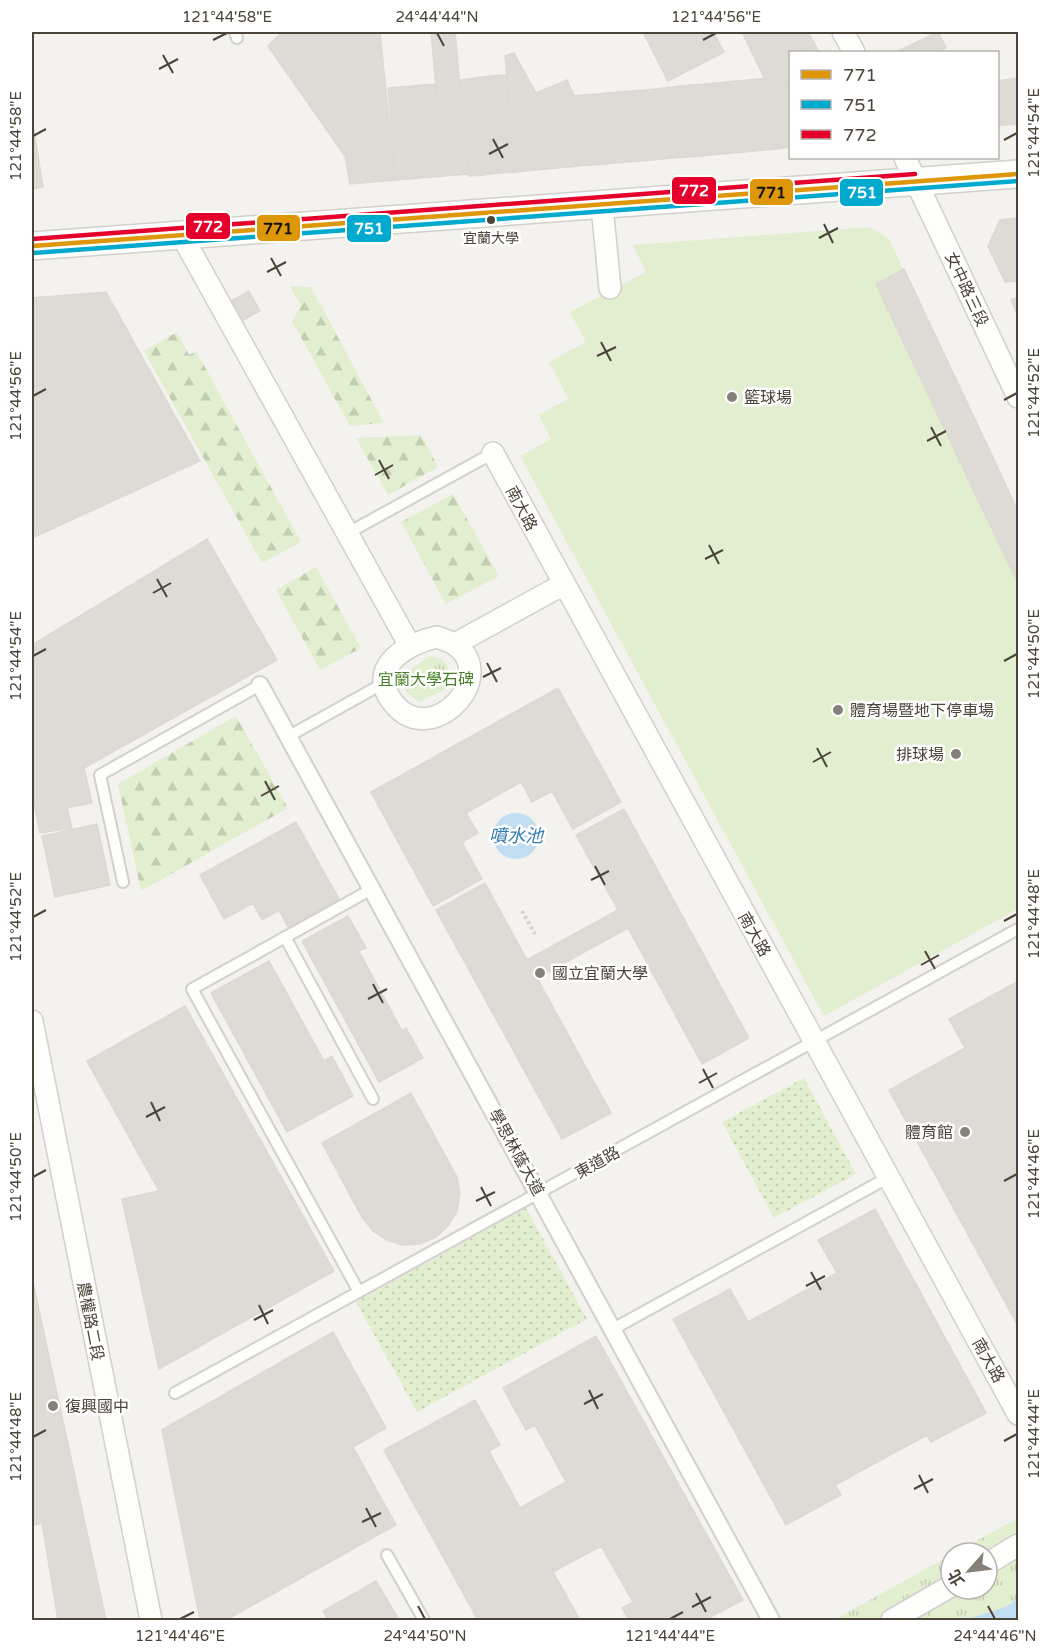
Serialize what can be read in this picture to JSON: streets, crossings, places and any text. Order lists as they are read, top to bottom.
{
  "streets": {
    "street": [
      "女中路三段",
      "南大路",
      "學思林蔭大道",
      "農權路二段"
    ],
    "lane": ["東道路"]
  },
  "crossings": [
    ["南大路", "東道路"],
    ["學思林蔭大道", "東道路"]
  ],
  "water": ["噴水池"],
  "parks": ["宜蘭大學石碑"],
  "places": [
    "宜蘭大學",
    "籃球場",
    "體育場暨地下停車場",
    "排球場",
    "國立宜蘭大學",
    "體育館",
    "復興國中"
  ],
  "lines": ["transit line 771", "transit line 772", "transit line 751"],
  "legend": ["771", "751", "772"],
  "north": "bottom left",
  "coordinates": [
    "121°44'58\"E",
    "24°44'44\"N",
    "121°44'56\"E",
    "121°44'54\"E",
    "121°44'52\"E",
    "121°44'50\"E",
    "121°44'48\"E",
    "121°44'46\"E",
    "121°44'44\"E",
    "24°44'50\"N",
    "24°44'46\"N"
  ]
}
